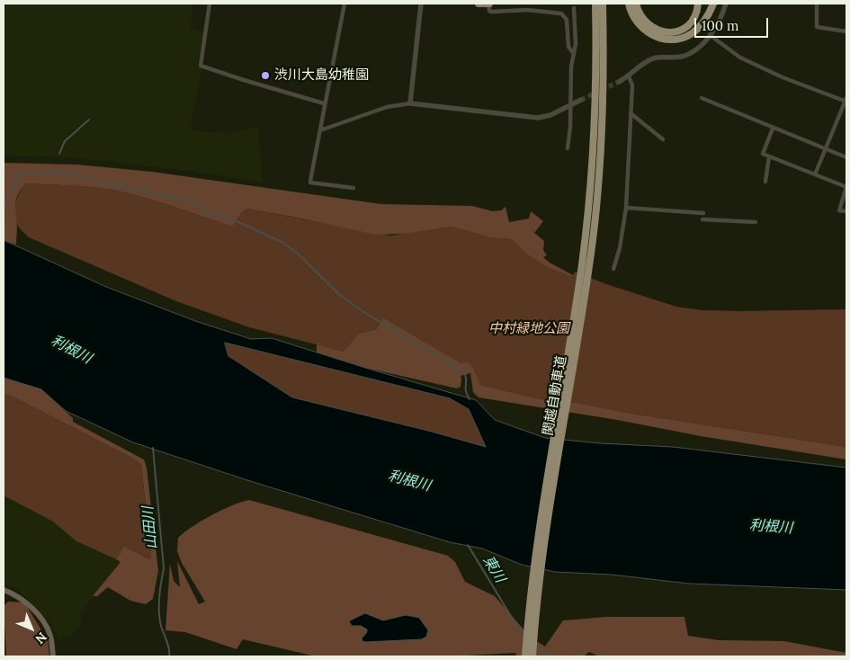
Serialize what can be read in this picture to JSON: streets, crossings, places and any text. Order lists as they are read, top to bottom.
{
  "streets": {
    "highway": ["関越自動車道"]
  },
  "water": ["利根川", "山田川", "東川"],
  "parks": ["中村緑地公園"],
  "places": ["渋川大島幼稚園"],
  "scale_bar": "100 m",
  "north": "bottom right"
}
